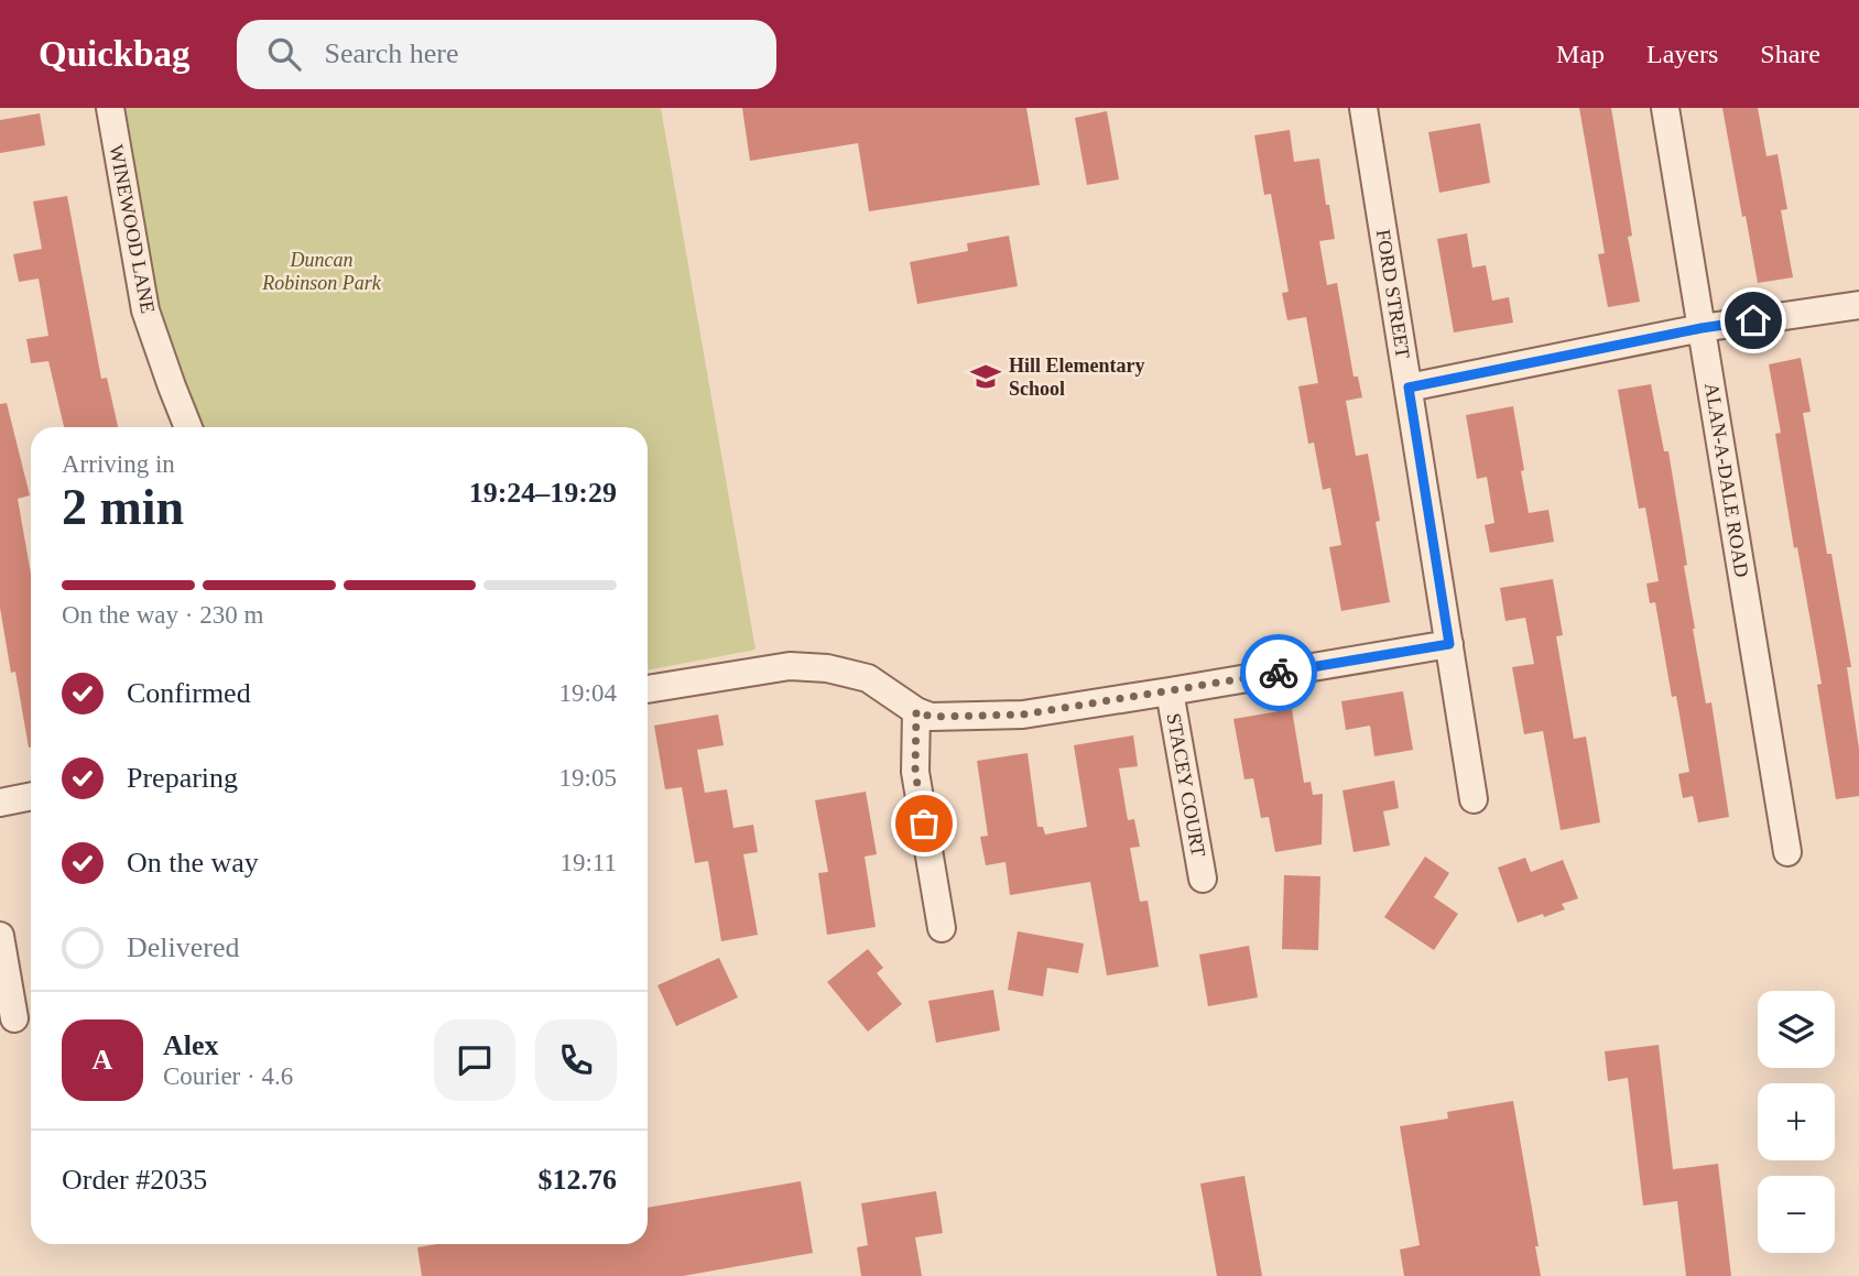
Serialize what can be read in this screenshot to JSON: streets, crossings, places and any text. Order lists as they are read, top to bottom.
{
  "streets": {
    "street": [
      "WINEWOOD LANE",
      "FORD STREET",
      "ALAN-A-DALE ROAD",
      "STACEY COURT"
    ]
  },
  "parks": ["Duncan Robinson Park"],
  "places": {
    "school or university": ["Hill Elementary School"]
  },
  "page": {
    "header": "Quickbag",
    "search": "Search here",
    "nav": ["Map", "Layers", "Share"],
    "heading": ["2 min", "Arriving in", "19:24–19:29"],
    "panel": [
      "Alex",
      "Courier · 4.6",
      "Order #2035",
      "$12.76"
    ],
    "bar": "On the way · 230 m",
    "list": [
      ["Confirmed", "19:04"],
      ["Preparing", "19:05"],
      ["On the way", "19:11"],
      "Delivered"
    ],
    "map_buttons": ["+", "−"],
    "round": "A"
  }
}
